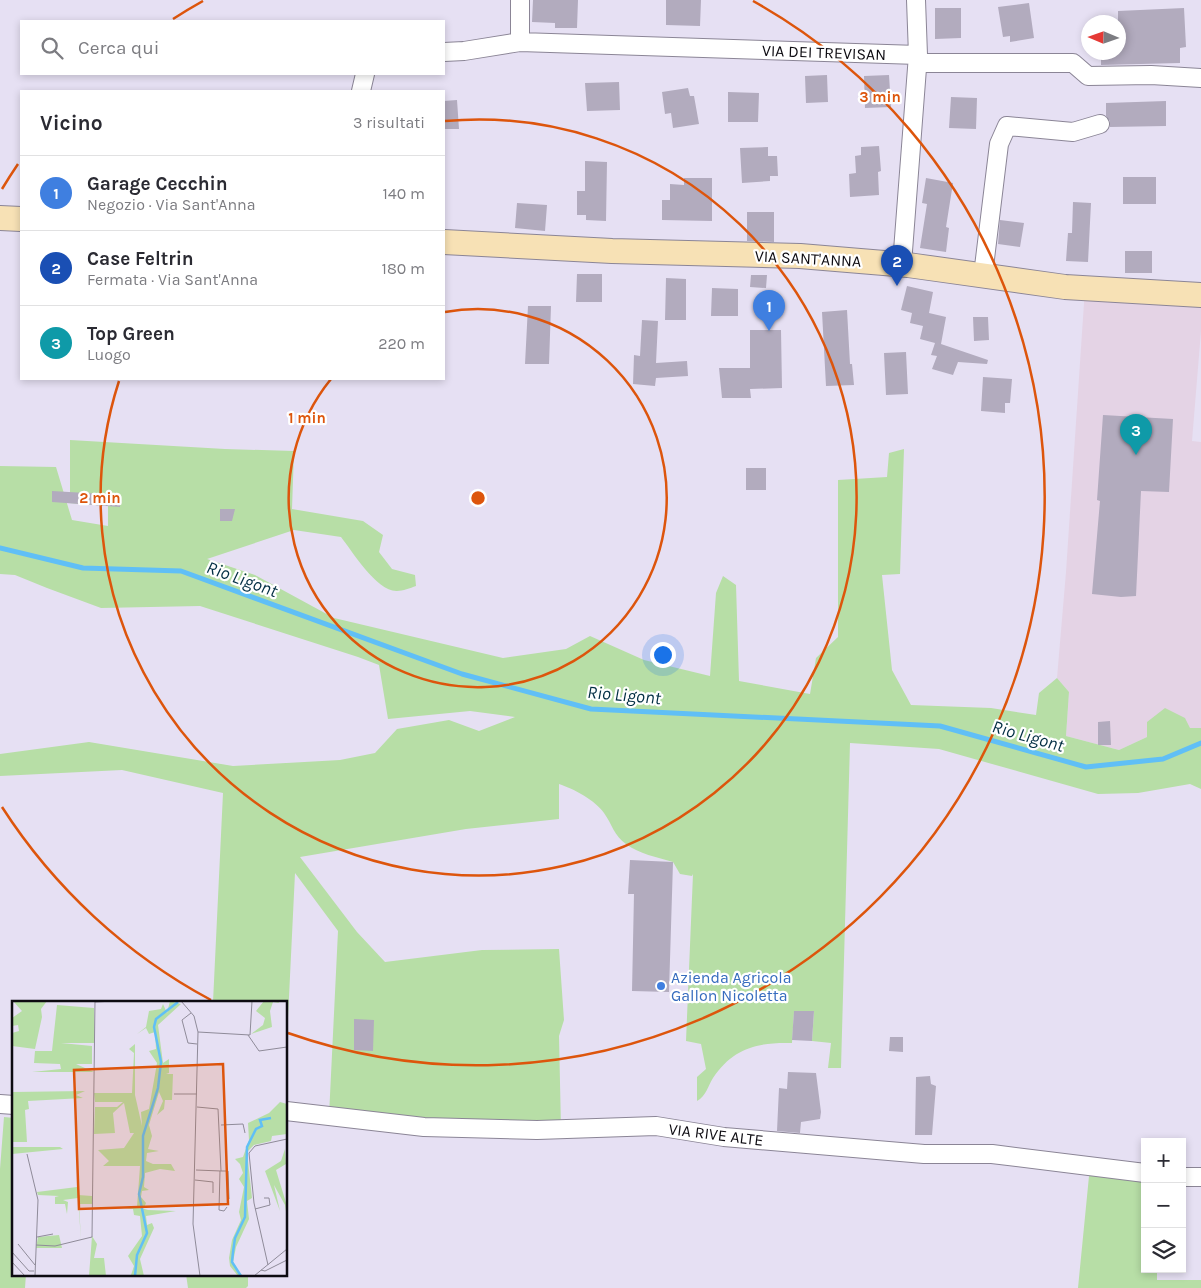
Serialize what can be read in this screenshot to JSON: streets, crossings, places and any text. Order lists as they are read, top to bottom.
{
  "streets": {
    "main road": ["VIA SANT'ANNA"],
    "street": ["VIA DEI TREVISAN", "VIA RIVE ALTE"]
  },
  "water": ["Rio Ligont"],
  "places": ["Azienda Agricola Gallon Nicoletta"],
  "north": "left",
  "page": {
    "search": "Cerca qui",
    "heading": ["Vicino", "3 risultati"],
    "list": [
      {
        "mark": "1",
        "name": "Garage Cecchin",
        "note": "Negozio · Via Sant'Anna",
        "value": "140 m"
      },
      {
        "mark": "2",
        "name": "Case Feltrin",
        "note": "Fermata · Via Sant'Anna",
        "value": "180 m"
      },
      {
        "mark": "3",
        "name": "Top Green",
        "note": "Luogo",
        "value": "220 m"
      }
    ],
    "pins": ["2", "1", "3"],
    "map_buttons": ["+", "−"]
  },
  "rings": ["3 min", "1 min", "2 min"]
}
